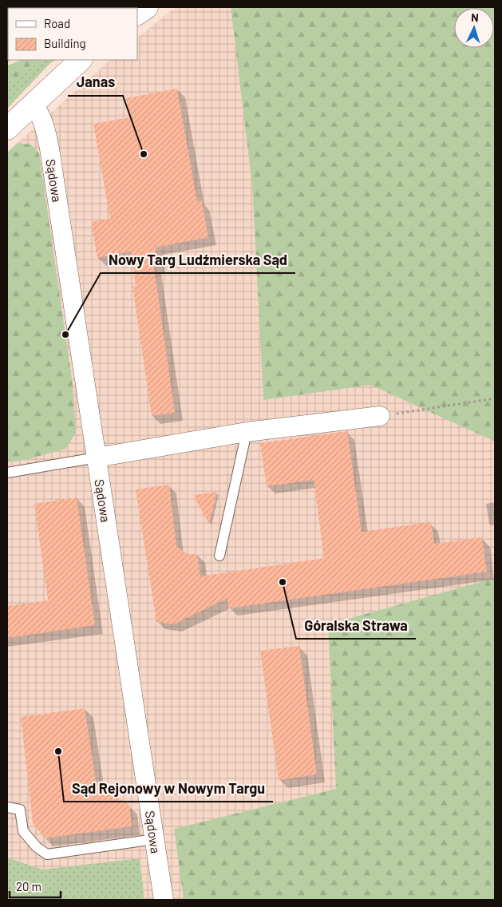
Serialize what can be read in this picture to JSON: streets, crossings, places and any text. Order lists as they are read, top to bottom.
{
  "streets": {
    "street": ["Sądowa"]
  },
  "places": [
    "Janas",
    "Nowy Targ Ludźmierska Sąd",
    "Góralska Strawa",
    "Sąd Rejonowy w Nowym Targu"
  ],
  "legend": ["Road", "Building"],
  "scale_bar": "20 m",
  "north": "top"
}
